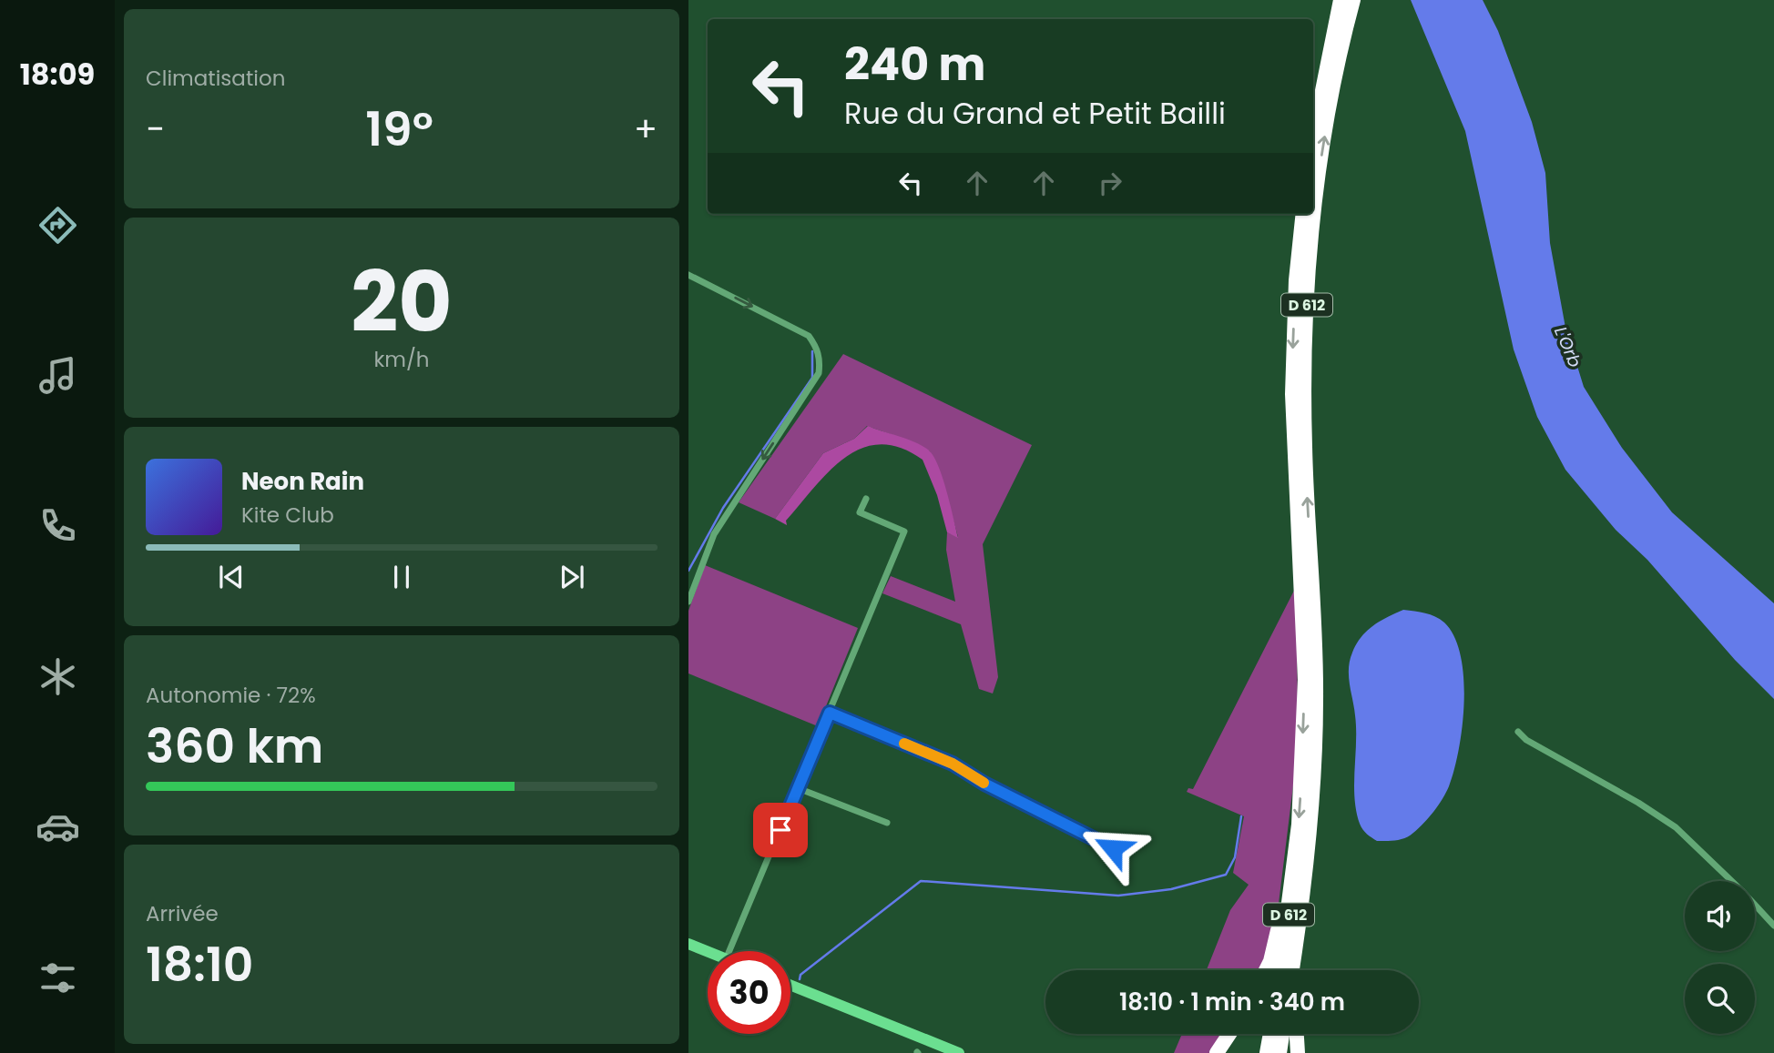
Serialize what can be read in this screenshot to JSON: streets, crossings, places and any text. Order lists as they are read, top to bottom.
{
  "streets": {
    "highway": ["D 612"]
  },
  "water": ["L'Orb"],
  "page": {
    "tabs": "18:09",
    "tile": [
      "Climatisation",
      ["20", "km/h"],
      ["Autonomie · 72%", "360 km"],
      ["Arrivée", "18:10"]
    ],
    "turn": ["240 m", "Rue du Grand et Petit Bailli"],
    "heat": ["−", "19°", "+"],
    "song": ["Neon Rain", "Kite Club"],
    "limit": "30",
    "trip": "18:10 · 1 min · 340 m"
  }
}
